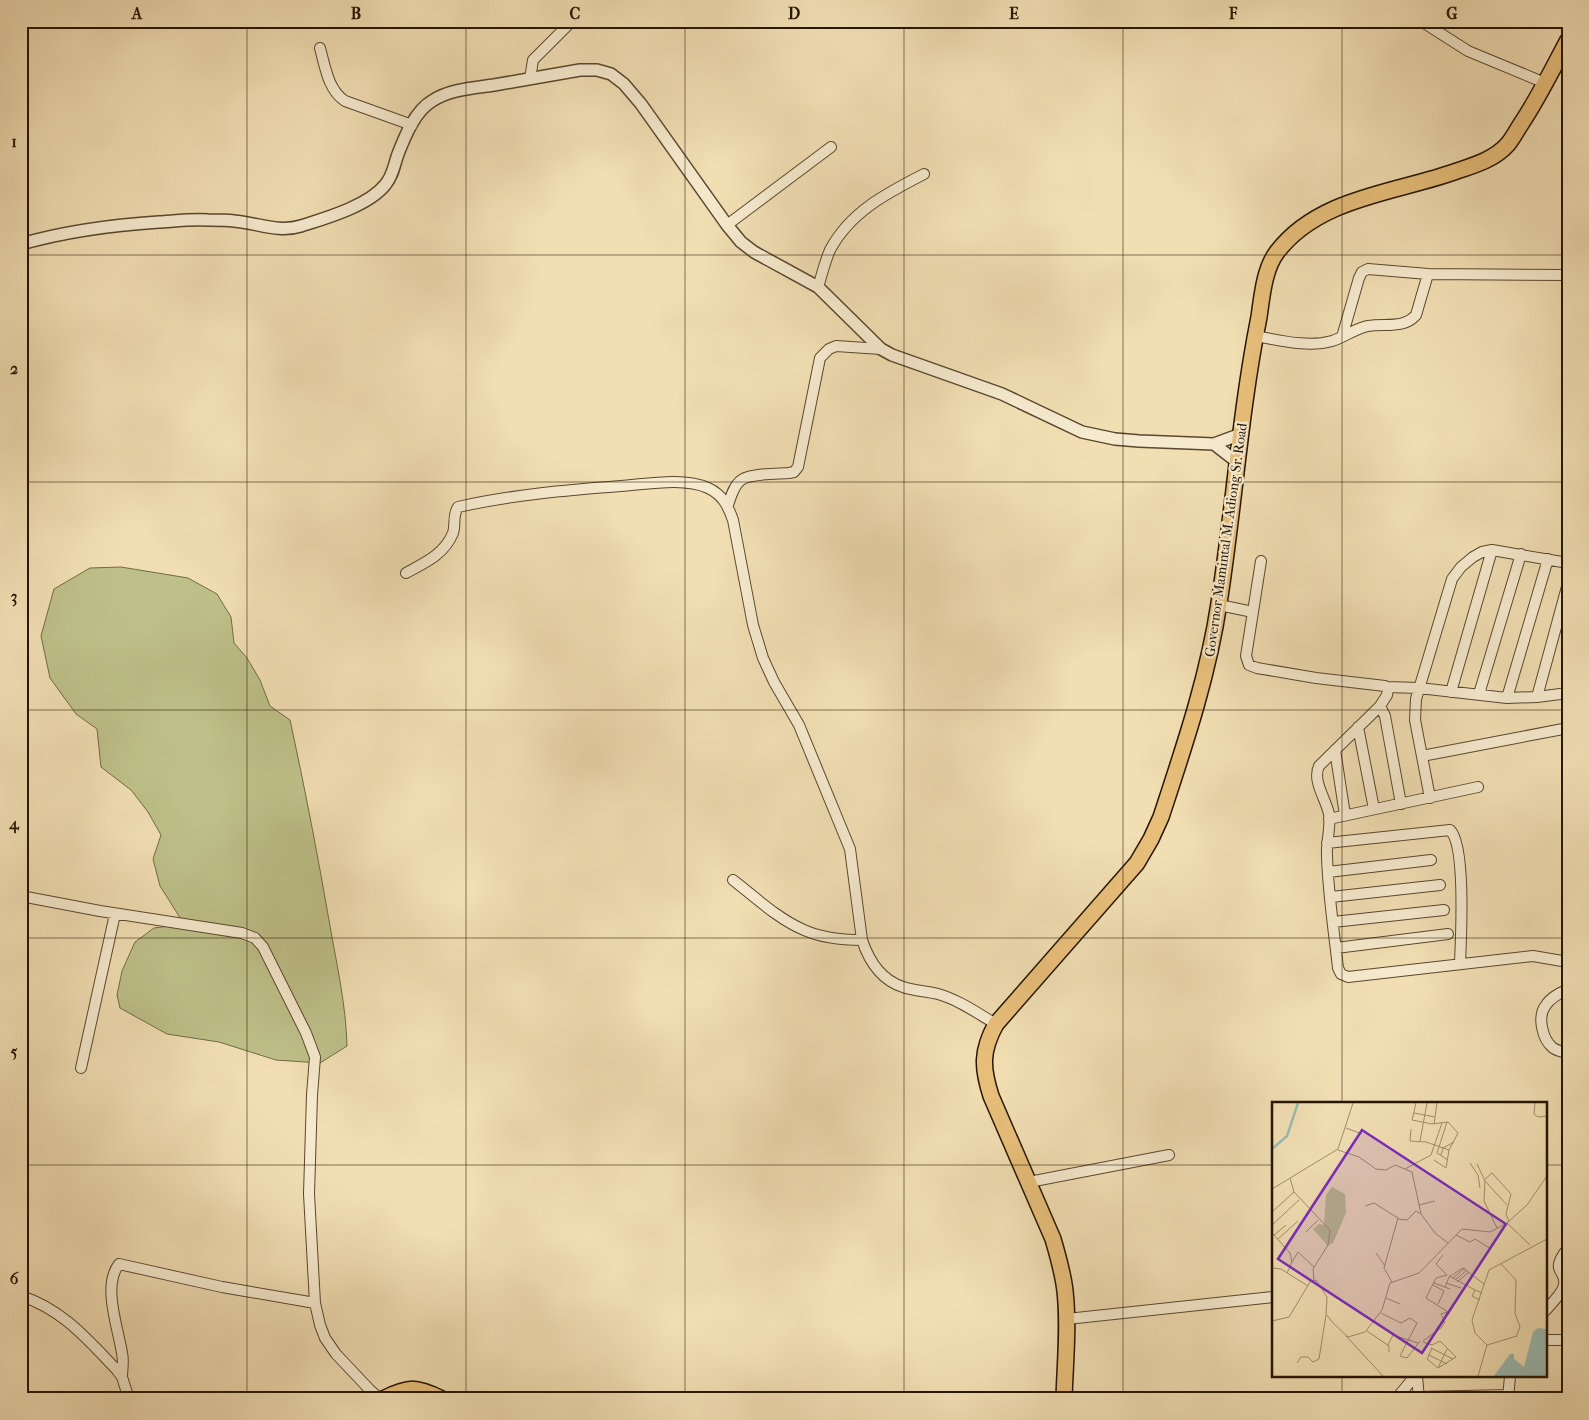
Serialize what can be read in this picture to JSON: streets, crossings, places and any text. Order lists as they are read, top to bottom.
{
  "streets": {
    "main road": ["Governor Mamintal M. Adiong Sr. Road"]
  },
  "grid": {
    "columns": [
      "A",
      "B",
      "C",
      "D",
      "E",
      "F",
      "G"
    ],
    "rows": [
      "1",
      "2",
      "3",
      "4",
      "5",
      "6"
    ]
  }
}
